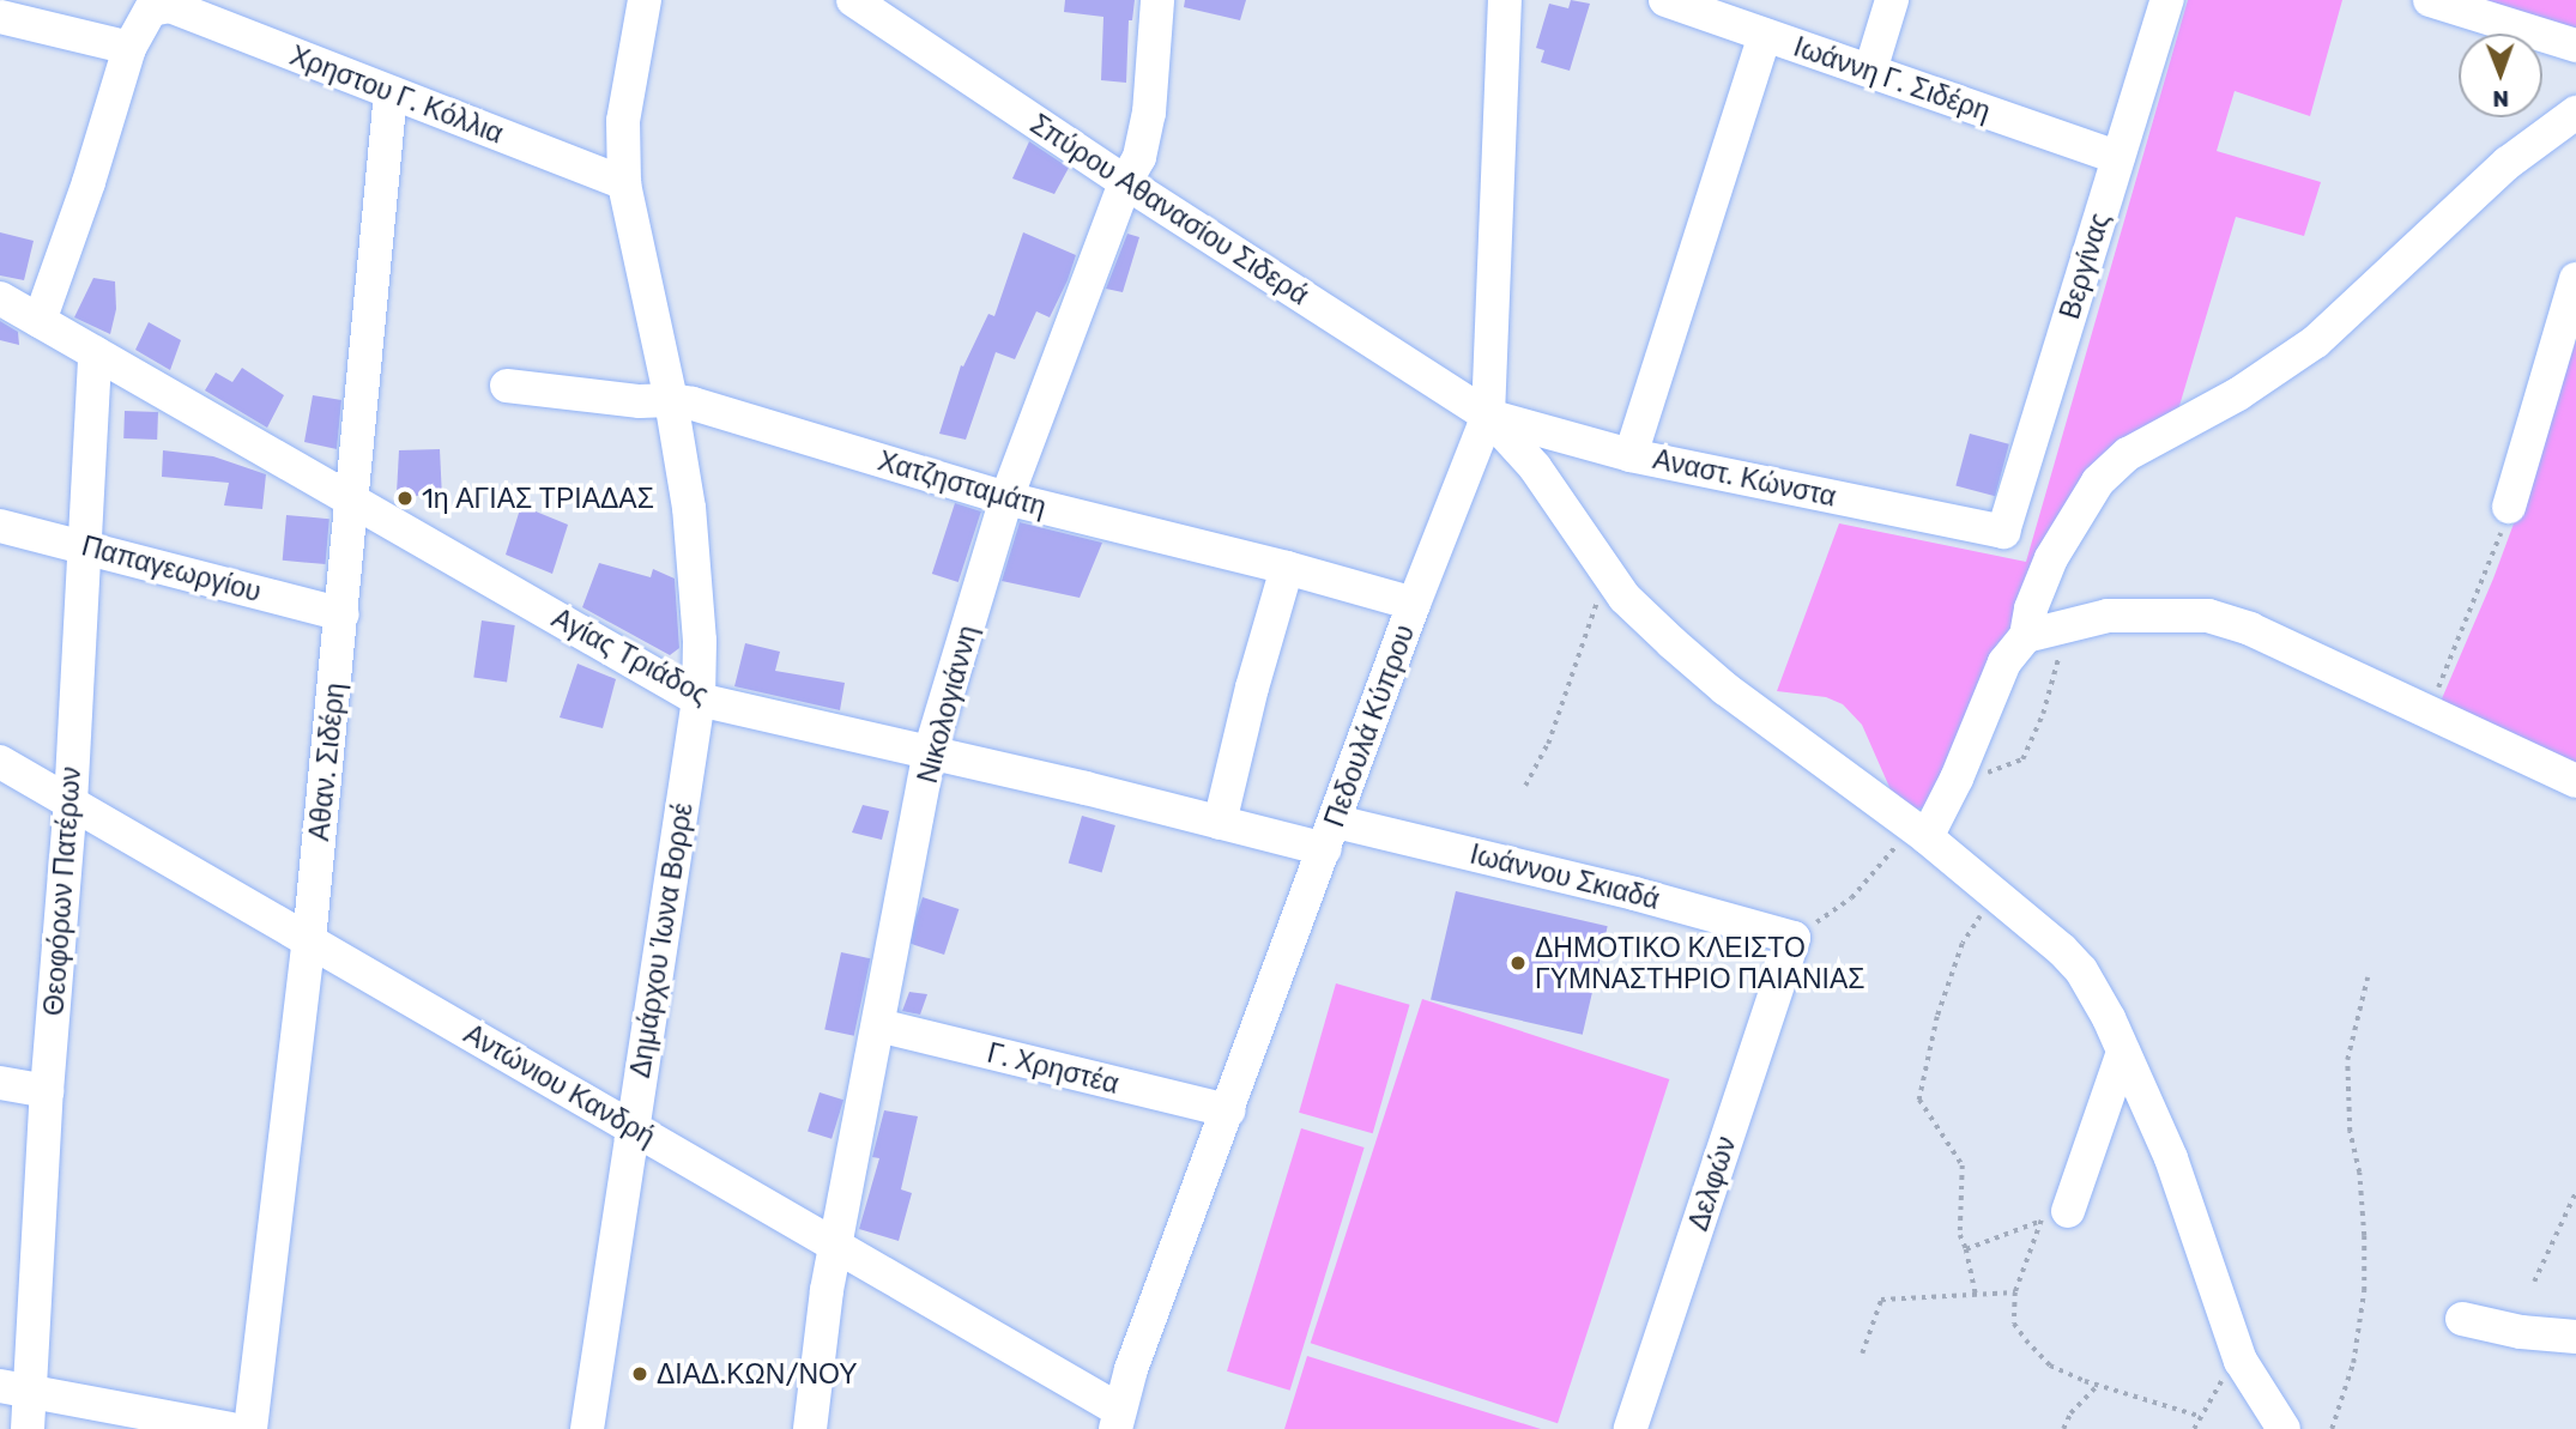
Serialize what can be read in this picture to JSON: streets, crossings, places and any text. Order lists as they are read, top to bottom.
{
  "streets": {
    "street": [
      "Ιωάννη Γ. Σιδέρη",
      "Χρηστου Γ. Κόλλια",
      "Σπύρου Αθανασίου Σιδερά",
      "Βεργίνας",
      "Αναστ. Κώνστα",
      "Χατζησταμάτη",
      "Παπαγεωργίου",
      "Αγίας Τριάδος",
      "Νικολογιάννη",
      "Πεδουλά Κύπρου",
      "Αθαν. Σιδέρη",
      "Ιωάννου Σκιαδά",
      "Θεοφόρων Πατέρων",
      "Δημάρχου Ίωνα Βορρέ",
      "Γ. Χρηστέα",
      "Αντώνιου Κανδρή",
      "Δελφών"
    ]
  },
  "crossings": [
    ["Ιωάννη Γ. Σιδέρη", "Βεργίνας"],
    ["Χρηστου Γ. Κόλλια", "Αθαν. Σιδέρη"],
    ["Χρηστου Γ. Κόλλια", "Δημάρχου Ίωνα Βορρέ"],
    ["Σπύρου Αθανασίου Σιδερά", "Αναστ. Κώνστα"],
    ["Σπύρου Αθανασίου Σιδερά", "Νικολογιάννη"],
    ["Σπύρου Αθανασίου Σιδερά", "Πεδουλά Κύπρου"],
    ["Βεργίνας", "Αναστ. Κώνστα"],
    ["Αναστ. Κώνστα", "Πεδουλά Κύπρου"],
    ["Χατζησταμάτη", "Νικολογιάννη"],
    ["Χατζησταμάτη", "Πεδουλά Κύπρου"],
    ["Χατζησταμάτη", "Δημάρχου Ίωνα Βορρέ"],
    ["Παπαγεωργίου", "Αθαν. Σιδέρη"],
    ["Παπαγεωργίου", "Θεοφόρων Πατέρων"],
    ["Αγίας Τριάδος", "Νικολογιάννη"],
    ["Αγίας Τριάδος", "Πεδουλά Κύπρου"],
    ["Αγίας Τριάδος", "Αθαν. Σιδέρη"],
    ["Αγίας Τριάδος", "Ιωάννου Σκιαδά"],
    ["Αγίας Τριάδος", "Θεοφόρων Πατέρων"],
    ["Αγίας Τριάδος", "Δημάρχου Ίωνα Βορρέ"],
    ["Νικολογιάννη", "Γ. Χρηστέα"],
    ["Νικολογιάννη", "Αντώνιου Κανδρή"],
    ["Πεδουλά Κύπρου", "Ιωάννου Σκιαδά"],
    ["Πεδουλά Κύπρου", "Γ. Χρηστέα"],
    ["Πεδουλά Κύπρου", "Αντώνιου Κανδρή"],
    ["Αθαν. Σιδέρη", "Αντώνιου Κανδρή"],
    ["Ιωάννου Σκιαδά", "Δελφών"],
    ["Θεοφόρων Πατέρων", "Αντώνιου Κανδρή"],
    ["Δημάρχου Ίωνα Βορρέ", "Αντώνιου Κανδρή"]
  ],
  "places": ["1η ΑΓΙΑΣ ΤΡΙΑΔΑΣ", "ΔΗΜΟΤΙΚΟ ΚΛΕΙΣΤΟ ΓΥΜΝΑΣΤΗΡΙΟ ΠΑΙΑΝΙΑΣ", "ΔΙΑΔ.ΚΩΝ/ΝΟΥ"],
  "north": "bottom"
}
